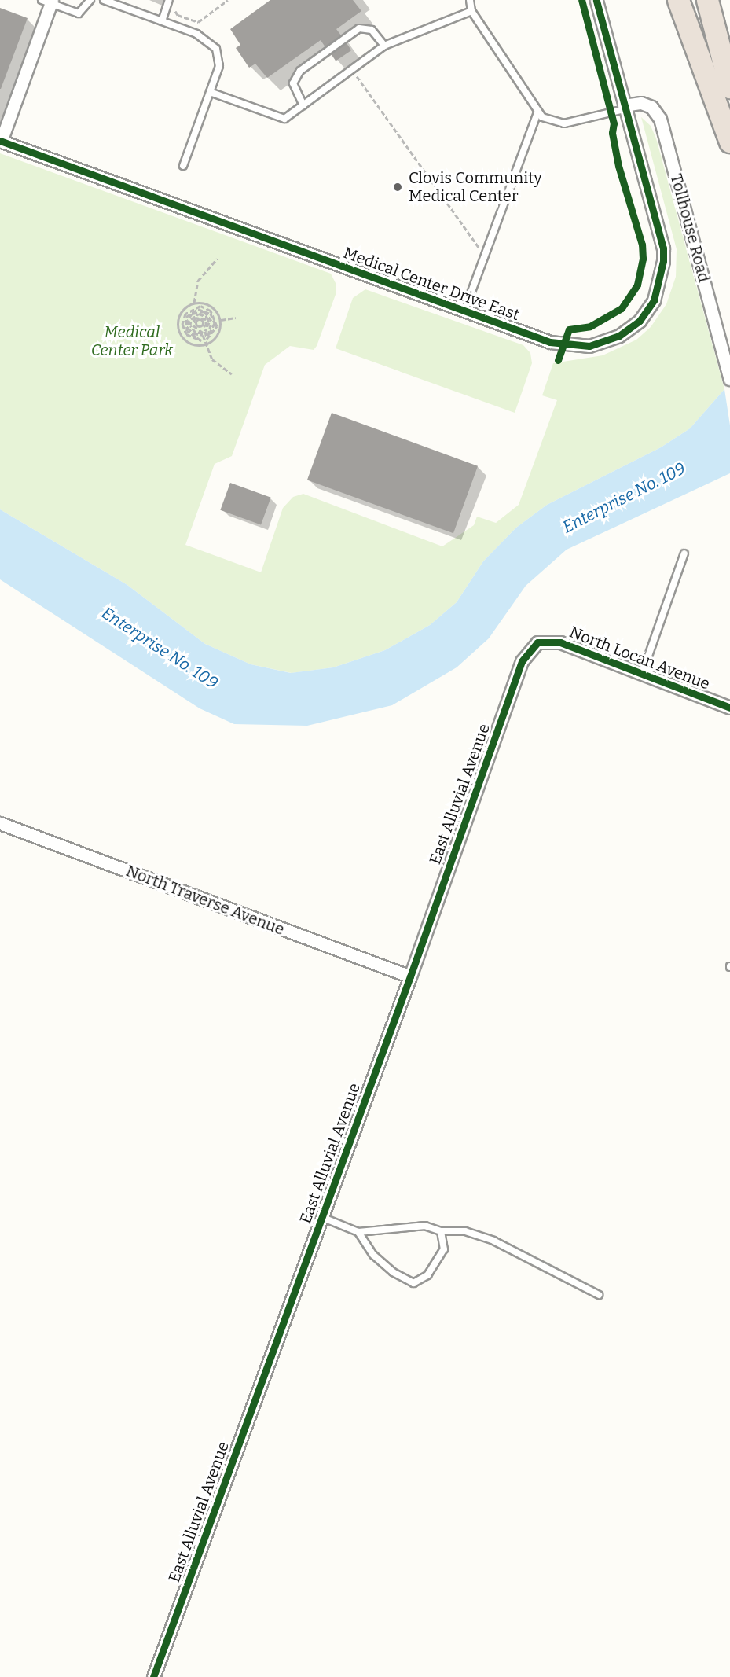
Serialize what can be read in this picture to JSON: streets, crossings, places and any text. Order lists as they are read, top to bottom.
{
  "streets": {
    "street": [
      "Tollhouse Road",
      "Medical Center Drive East",
      "North Locan Avenue",
      "East Alluvial Avenue",
      "North Traverse Avenue"
    ]
  },
  "crossings": [
    ["Tollhouse Road", "Medical Center Drive East"],
    ["North Locan Avenue", "East Alluvial Avenue"],
    ["East Alluvial Avenue", "North Traverse Avenue"]
  ],
  "water": ["Enterprise No. 109"],
  "parks": ["Medical Center Park"],
  "places": ["Clovis Community Medical Center"]
}
